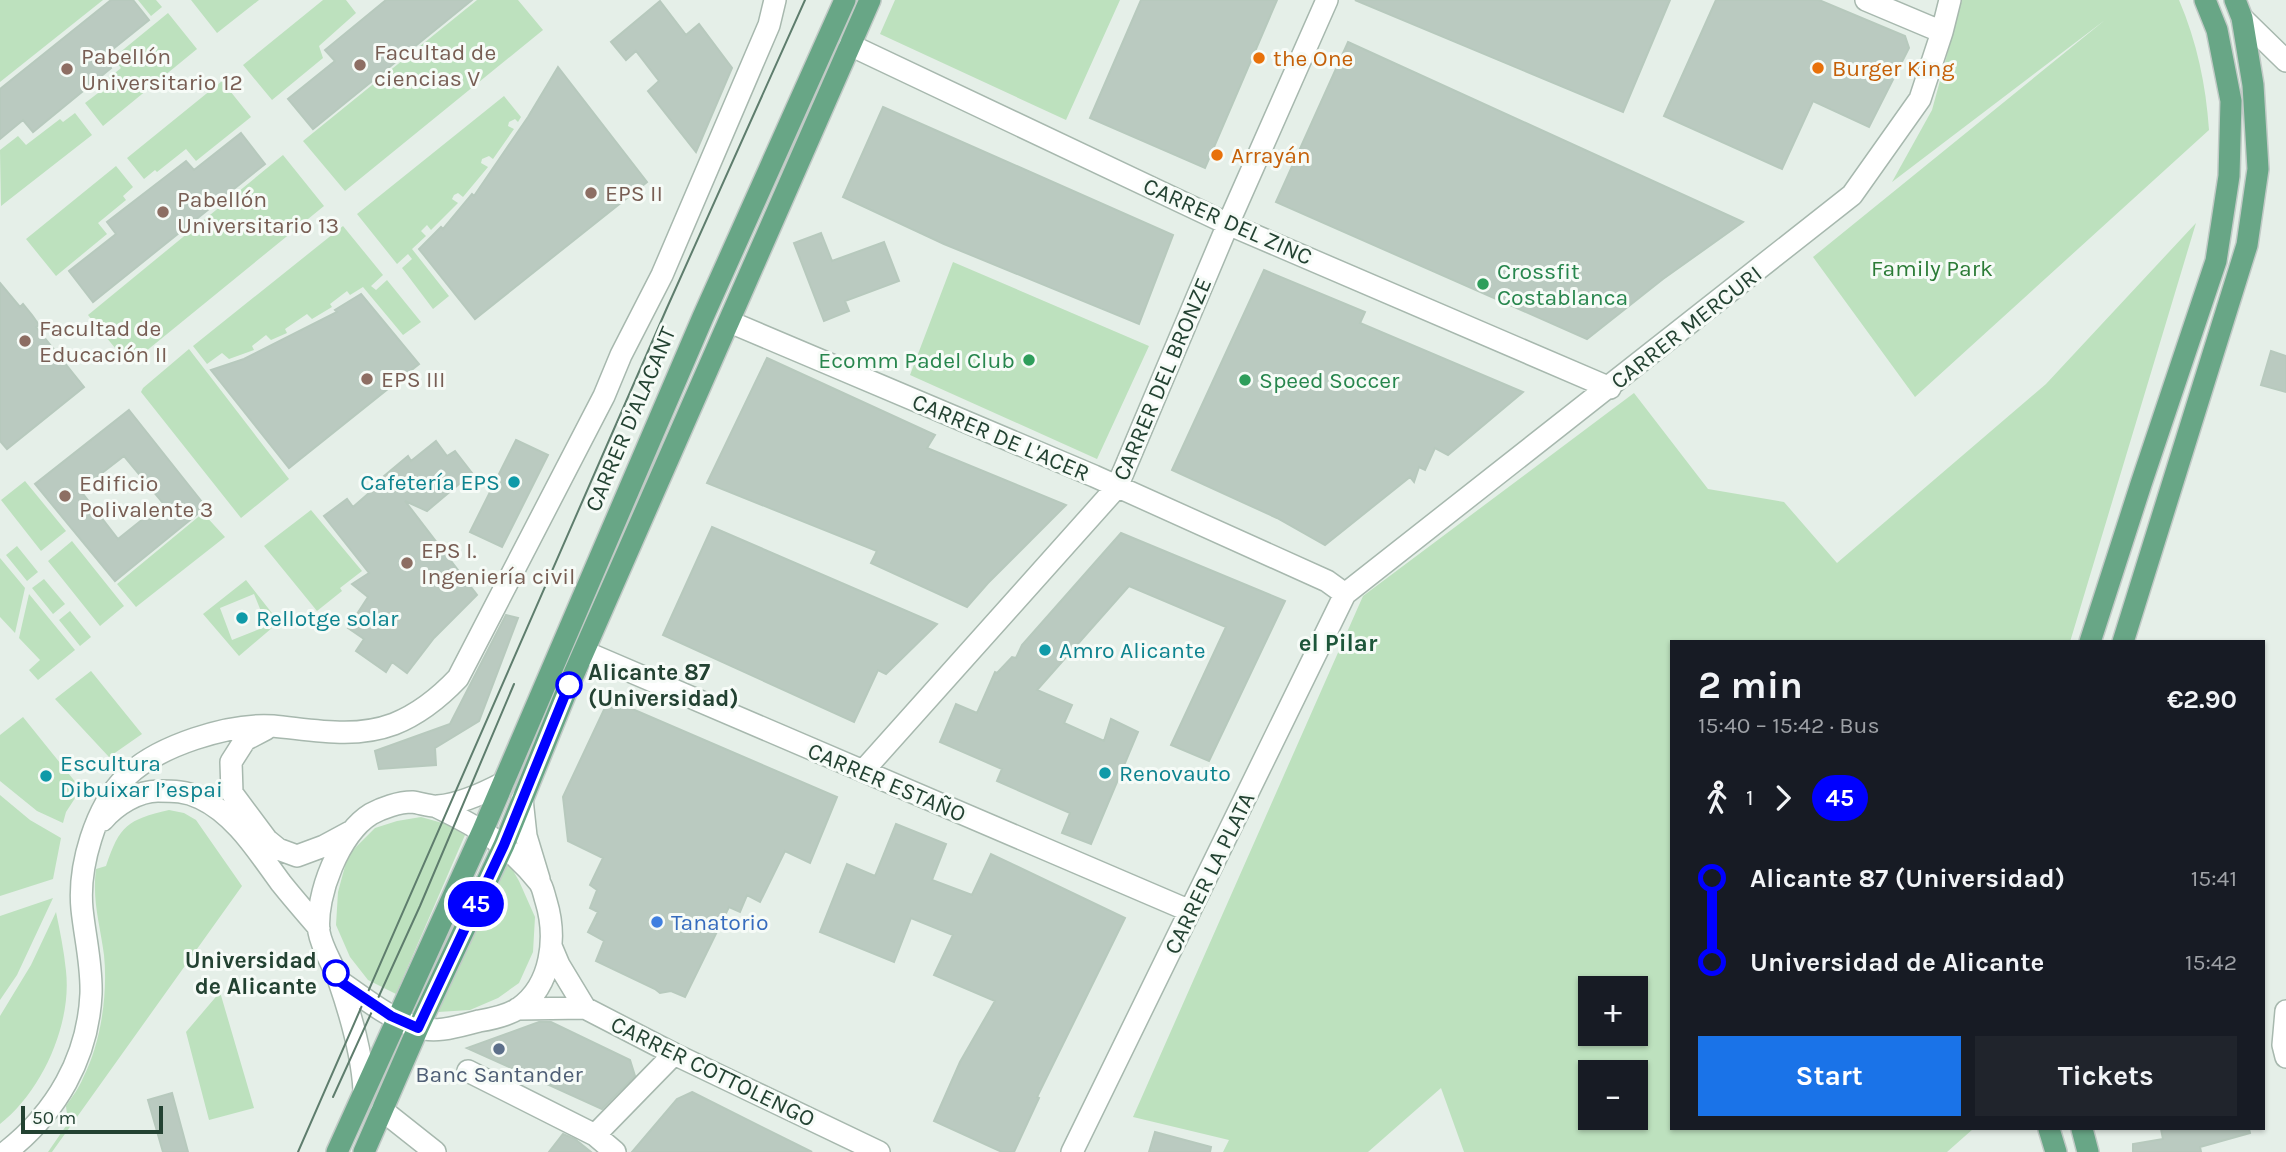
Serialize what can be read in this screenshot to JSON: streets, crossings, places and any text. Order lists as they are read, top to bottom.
{
  "streets": {
    "main road": ["CARRER D'ALACANT"],
    "street": [
      "CARRER DEL ZINC",
      "CARRER MERCURI",
      "CARRER DEL BRONZE",
      "CARRER DE L'ACER",
      "CARRER ESTAÑO",
      "CARRER LA PLATA",
      "CARRER COTTOLENGO"
    ]
  },
  "crossings": [
    ["CARRER DEL ZINC", "CARRER MERCURI"],
    ["CARRER DEL ZINC", "CARRER DEL BRONZE"],
    ["CARRER MERCURI", "CARRER DE L'ACER"],
    ["CARRER MERCURI", "CARRER LA PLATA"],
    ["CARRER DEL BRONZE", "CARRER DE L'ACER"],
    ["CARRER DEL BRONZE", "CARRER ESTAÑO"],
    ["CARRER DE L'ACER", "CARRER LA PLATA"],
    ["CARRER ESTAÑO", "CARRER LA PLATA"]
  ],
  "districts": ["el Pilar"],
  "parks": ["Family Park"],
  "places": [
    "the One",
    "Facultad de ciencias V",
    "Burger King",
    "Pabellón Universitario 12",
    "Arrayán",
    "EPS II",
    "Pabellón Universitario 13",
    "Crossfit Costablanca",
    "Facultad de Educación II",
    "Ecomm Padel Club",
    "EPS III",
    "Speed Soccer",
    "Cafetería EPS",
    "Edificio Polivalente 3",
    "EPS I. Ingeniería civil",
    "Rellotge solar",
    "Amro Alicante",
    "Alicante 87 (Universidad)",
    "Renovauto",
    "Escultura Dibuixar l’espai",
    "Tanatorio",
    "Universidad de Alicante",
    "Banc Santander"
  ],
  "lines": ["bus line 45"],
  "scale_bar": "50 m",
  "page": {
    "on_map": "45",
    "heading": ["2 min", "15:40 – 15:42 · Bus", "€2.90"],
    "legs": ["1", "45"],
    "list": [
      {
        "name": "Alicante 87 (Universidad)",
        "value": "15:41"
      },
      {
        "name": "Universidad de Alicante",
        "value": "15:42"
      }
    ],
    "map_buttons": ["+", "−"],
    "buttons": ["Start", "Tickets"],
    "scale": "50 m"
  }
}
